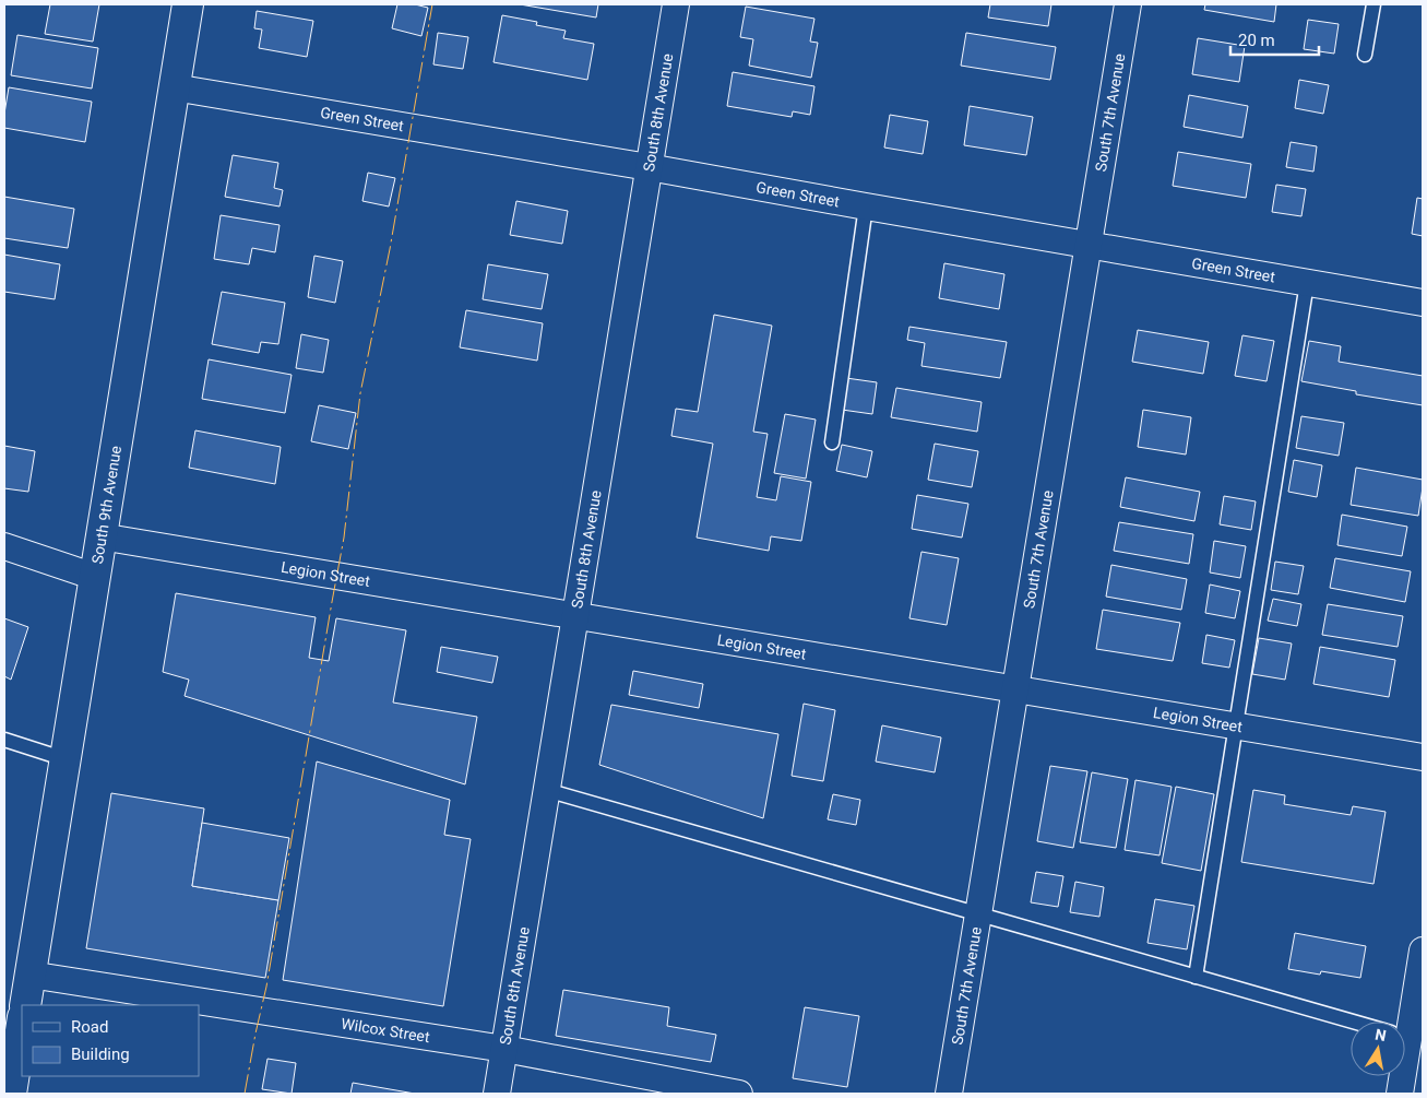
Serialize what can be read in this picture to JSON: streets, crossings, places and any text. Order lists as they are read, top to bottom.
{
  "streets": {
    "street": [
      "South 8th Avenue",
      "South 7th Avenue",
      "Green Street",
      "South 9th Avenue",
      "Legion Street",
      "Wilcox Street"
    ]
  },
  "crossings": [
    ["South 8th Avenue", "Green Street"],
    ["South 8th Avenue", "Legion Street"],
    ["South 8th Avenue", "Wilcox Street"],
    ["South 7th Avenue", "Green Street"],
    ["South 7th Avenue", "Legion Street"],
    ["Green Street", "South 9th Avenue"],
    ["South 9th Avenue", "Legion Street"],
    ["South 9th Avenue", "Wilcox Street"]
  ],
  "legend": ["Road", "Building"],
  "scale_bar": "20 m",
  "north": "top"
}
